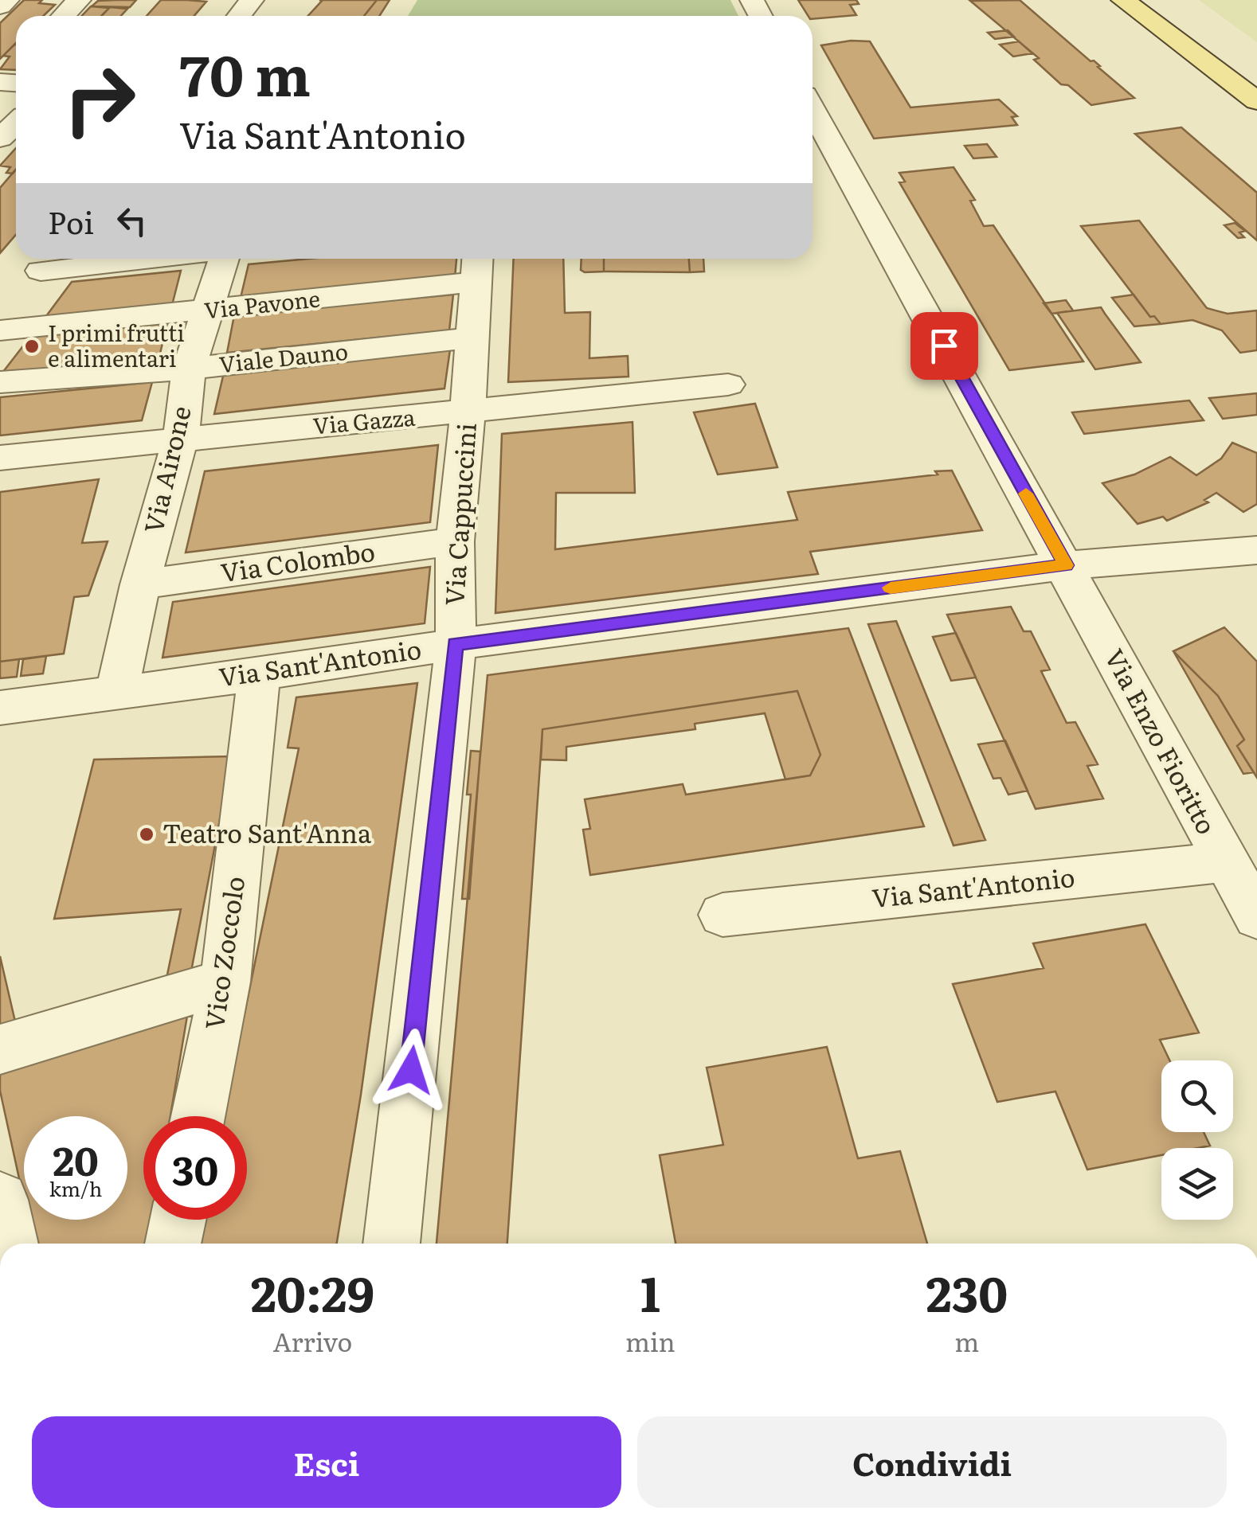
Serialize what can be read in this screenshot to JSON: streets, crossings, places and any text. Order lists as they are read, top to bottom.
{
  "streets": {
    "street": [
      "Via Pavone",
      "Viale Dauno",
      "Via Gazza",
      "Via Airone",
      "Via Cappuccini",
      "Via Colombo",
      "Via Sant'Antonio",
      "Via Enzo Fioritto",
      "Vico Zoccolo"
    ]
  },
  "crossings": [
    ["Via Pavone", "Via Airone"],
    ["Via Pavone", "Via Cappuccini"],
    ["Viale Dauno", "Via Airone"],
    ["Viale Dauno", "Via Cappuccini"],
    ["Via Gazza", "Via Airone"],
    ["Via Gazza", "Via Cappuccini"],
    ["Via Airone", "Via Colombo"],
    ["Via Airone", "Via Sant'Antonio"],
    ["Via Cappuccini", "Via Colombo"],
    ["Via Cappuccini", "Via Sant'Antonio"],
    ["Via Sant'Antonio", "Via Enzo Fioritto"],
    ["Via Sant'Antonio", "Vico Zoccolo"]
  ],
  "places": ["I primi frutti e alimentari", "Teatro Sant'Anna"],
  "page": {
    "turn": ["70 m", "Via Sant'Antonio"],
    "then": "Poi",
    "speed": "20 km/h",
    "limit": "30",
    "eta": [
      "20:29",
      "Arrivo",
      "1",
      "min",
      "230",
      "m"
    ],
    "buttons": ["Esci", "Condividi"]
  }
}
